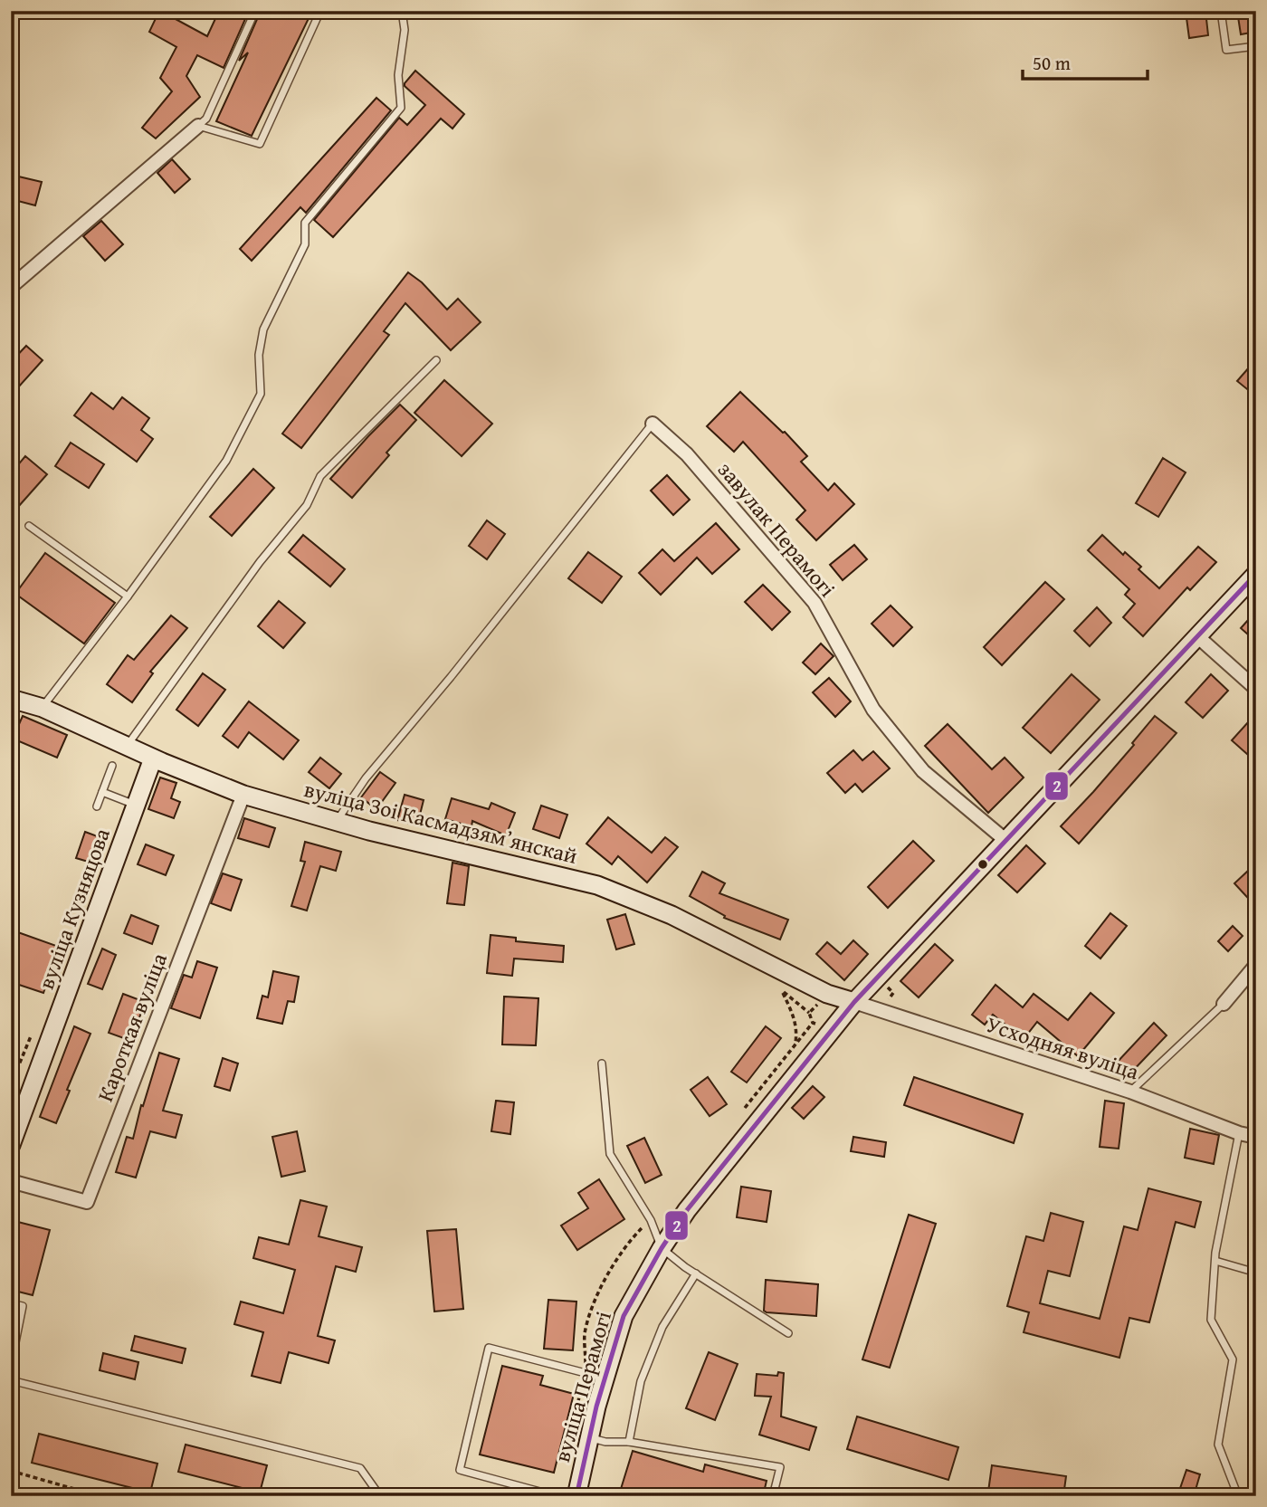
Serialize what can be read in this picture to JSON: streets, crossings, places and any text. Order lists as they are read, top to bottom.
{
  "streets": {
    "street": [
      "завулак Перамогі",
      "вуліца Зоі Касмадзямʼянскай",
      "вуліца Кузняцова",
      "Кароткая вуліца",
      "Усходняя вуліца",
      "вуліца Перамогі"
    ]
  },
  "crossings": [
    ["завулак Перамогі", "вуліца Перамогі"],
    ["вуліца Зоі Касмадзямʼянскай", "вуліца Кузняцова"],
    ["вуліца Зоі Касмадзямʼянскай", "Кароткая вуліца"],
    ["вуліца Зоі Касмадзямʼянскай", "Усходняя вуліца"],
    ["вуліца Зоі Касмадзямʼянскай", "вуліца Перамогі"],
    ["Усходняя вуліца", "вуліца Перамогі"]
  ],
  "lines": ["transit line 2"],
  "scale_bar": "50 m"
}
